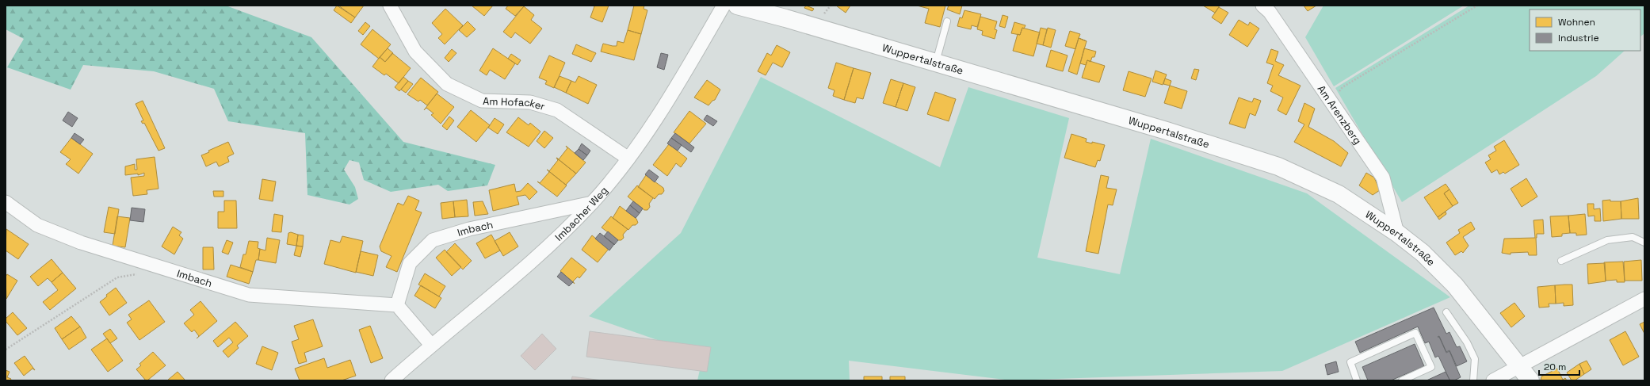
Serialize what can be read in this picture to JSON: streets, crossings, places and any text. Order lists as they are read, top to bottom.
{
  "streets": {
    "main road": ["Wuppertalstraße"],
    "street": [
      "Am Hofacker",
      "Am Arenzberg",
      "Imbacher Weg",
      "Imbach"
    ]
  },
  "crossings": [
    ["Wuppertalstraße", "Am Arenzberg"],
    ["Am Hofacker", "Imbacher Weg"],
    ["Imbacher Weg", "Imbach"]
  ],
  "legend": ["Wohnen", "Industrie"],
  "scale_bar": "20 m"
}
